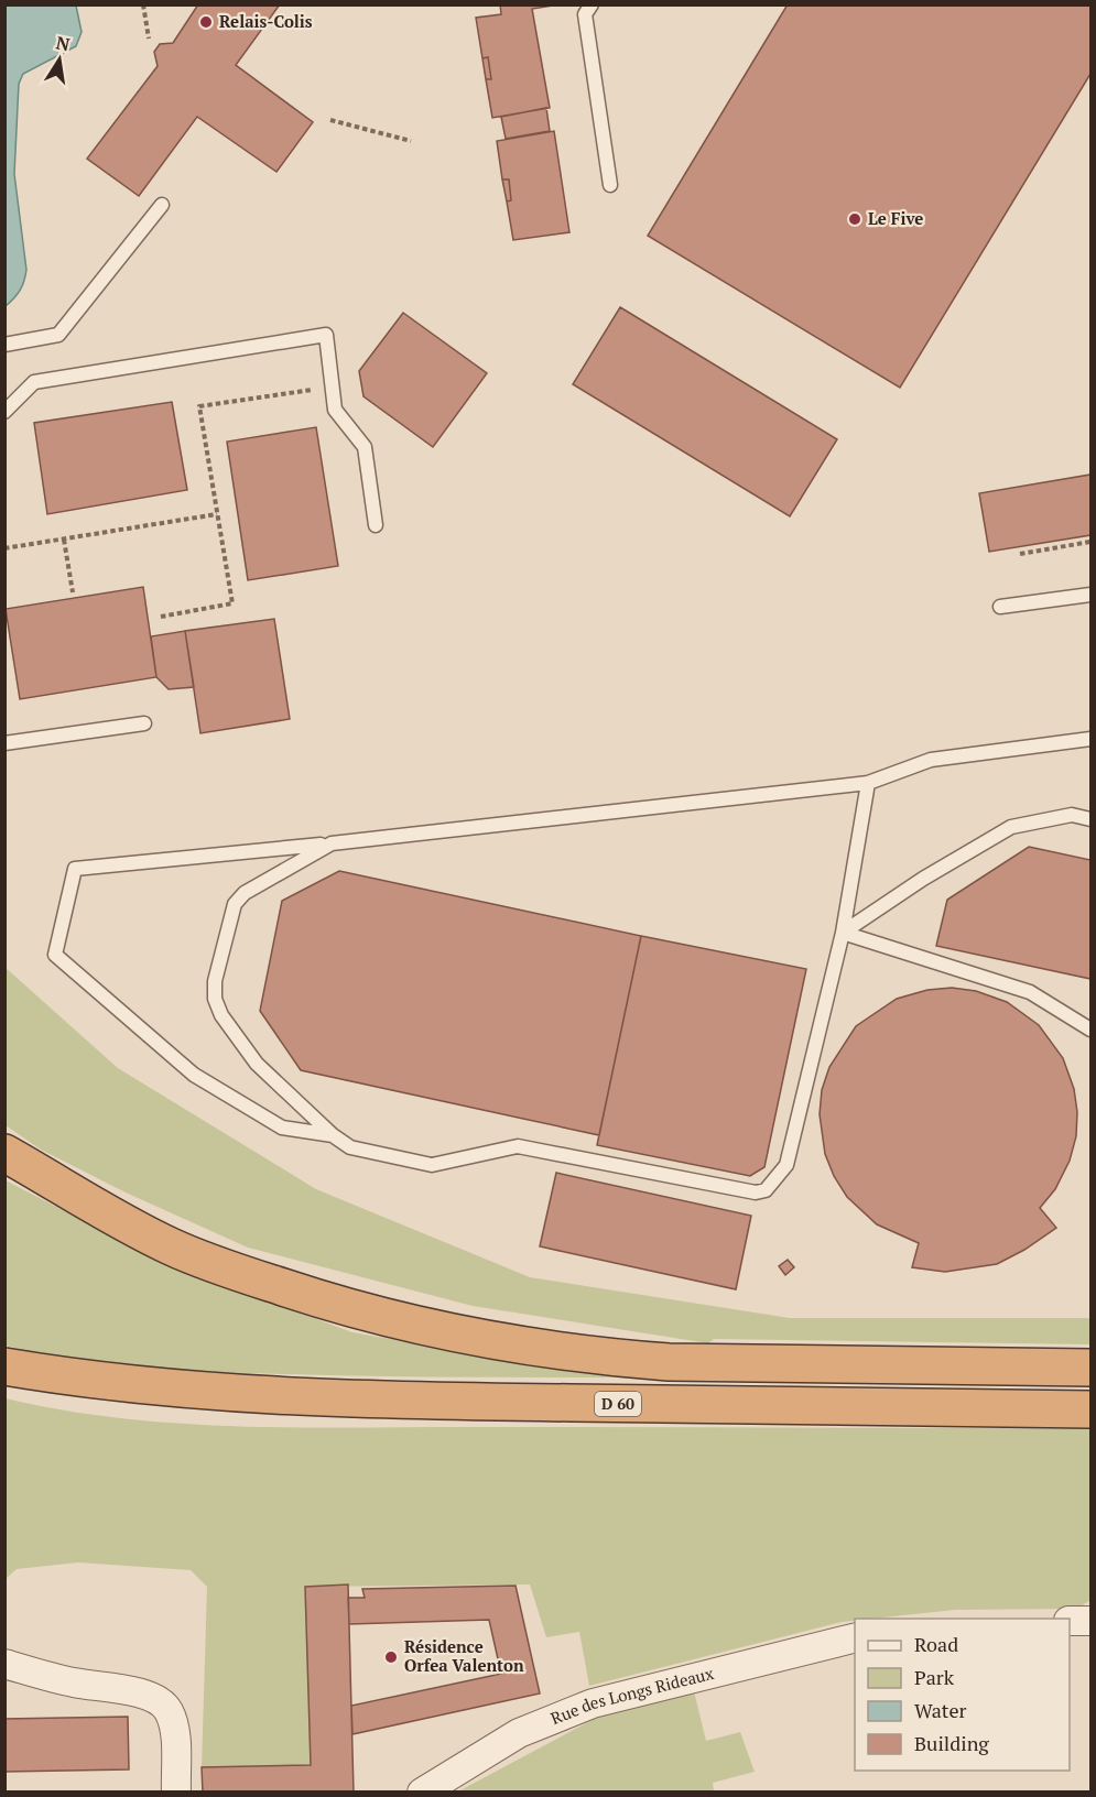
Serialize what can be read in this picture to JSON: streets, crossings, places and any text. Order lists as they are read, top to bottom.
{
  "streets": {
    "highway": ["D 60"],
    "street": ["Rue des Longs Rideaux"]
  },
  "places": ["Relais-Colis", "Le Five", "Résidence Orfea Valenton"],
  "legend": [
    "Road",
    "Park",
    "Water",
    "Building"
  ],
  "north": "top"
}
